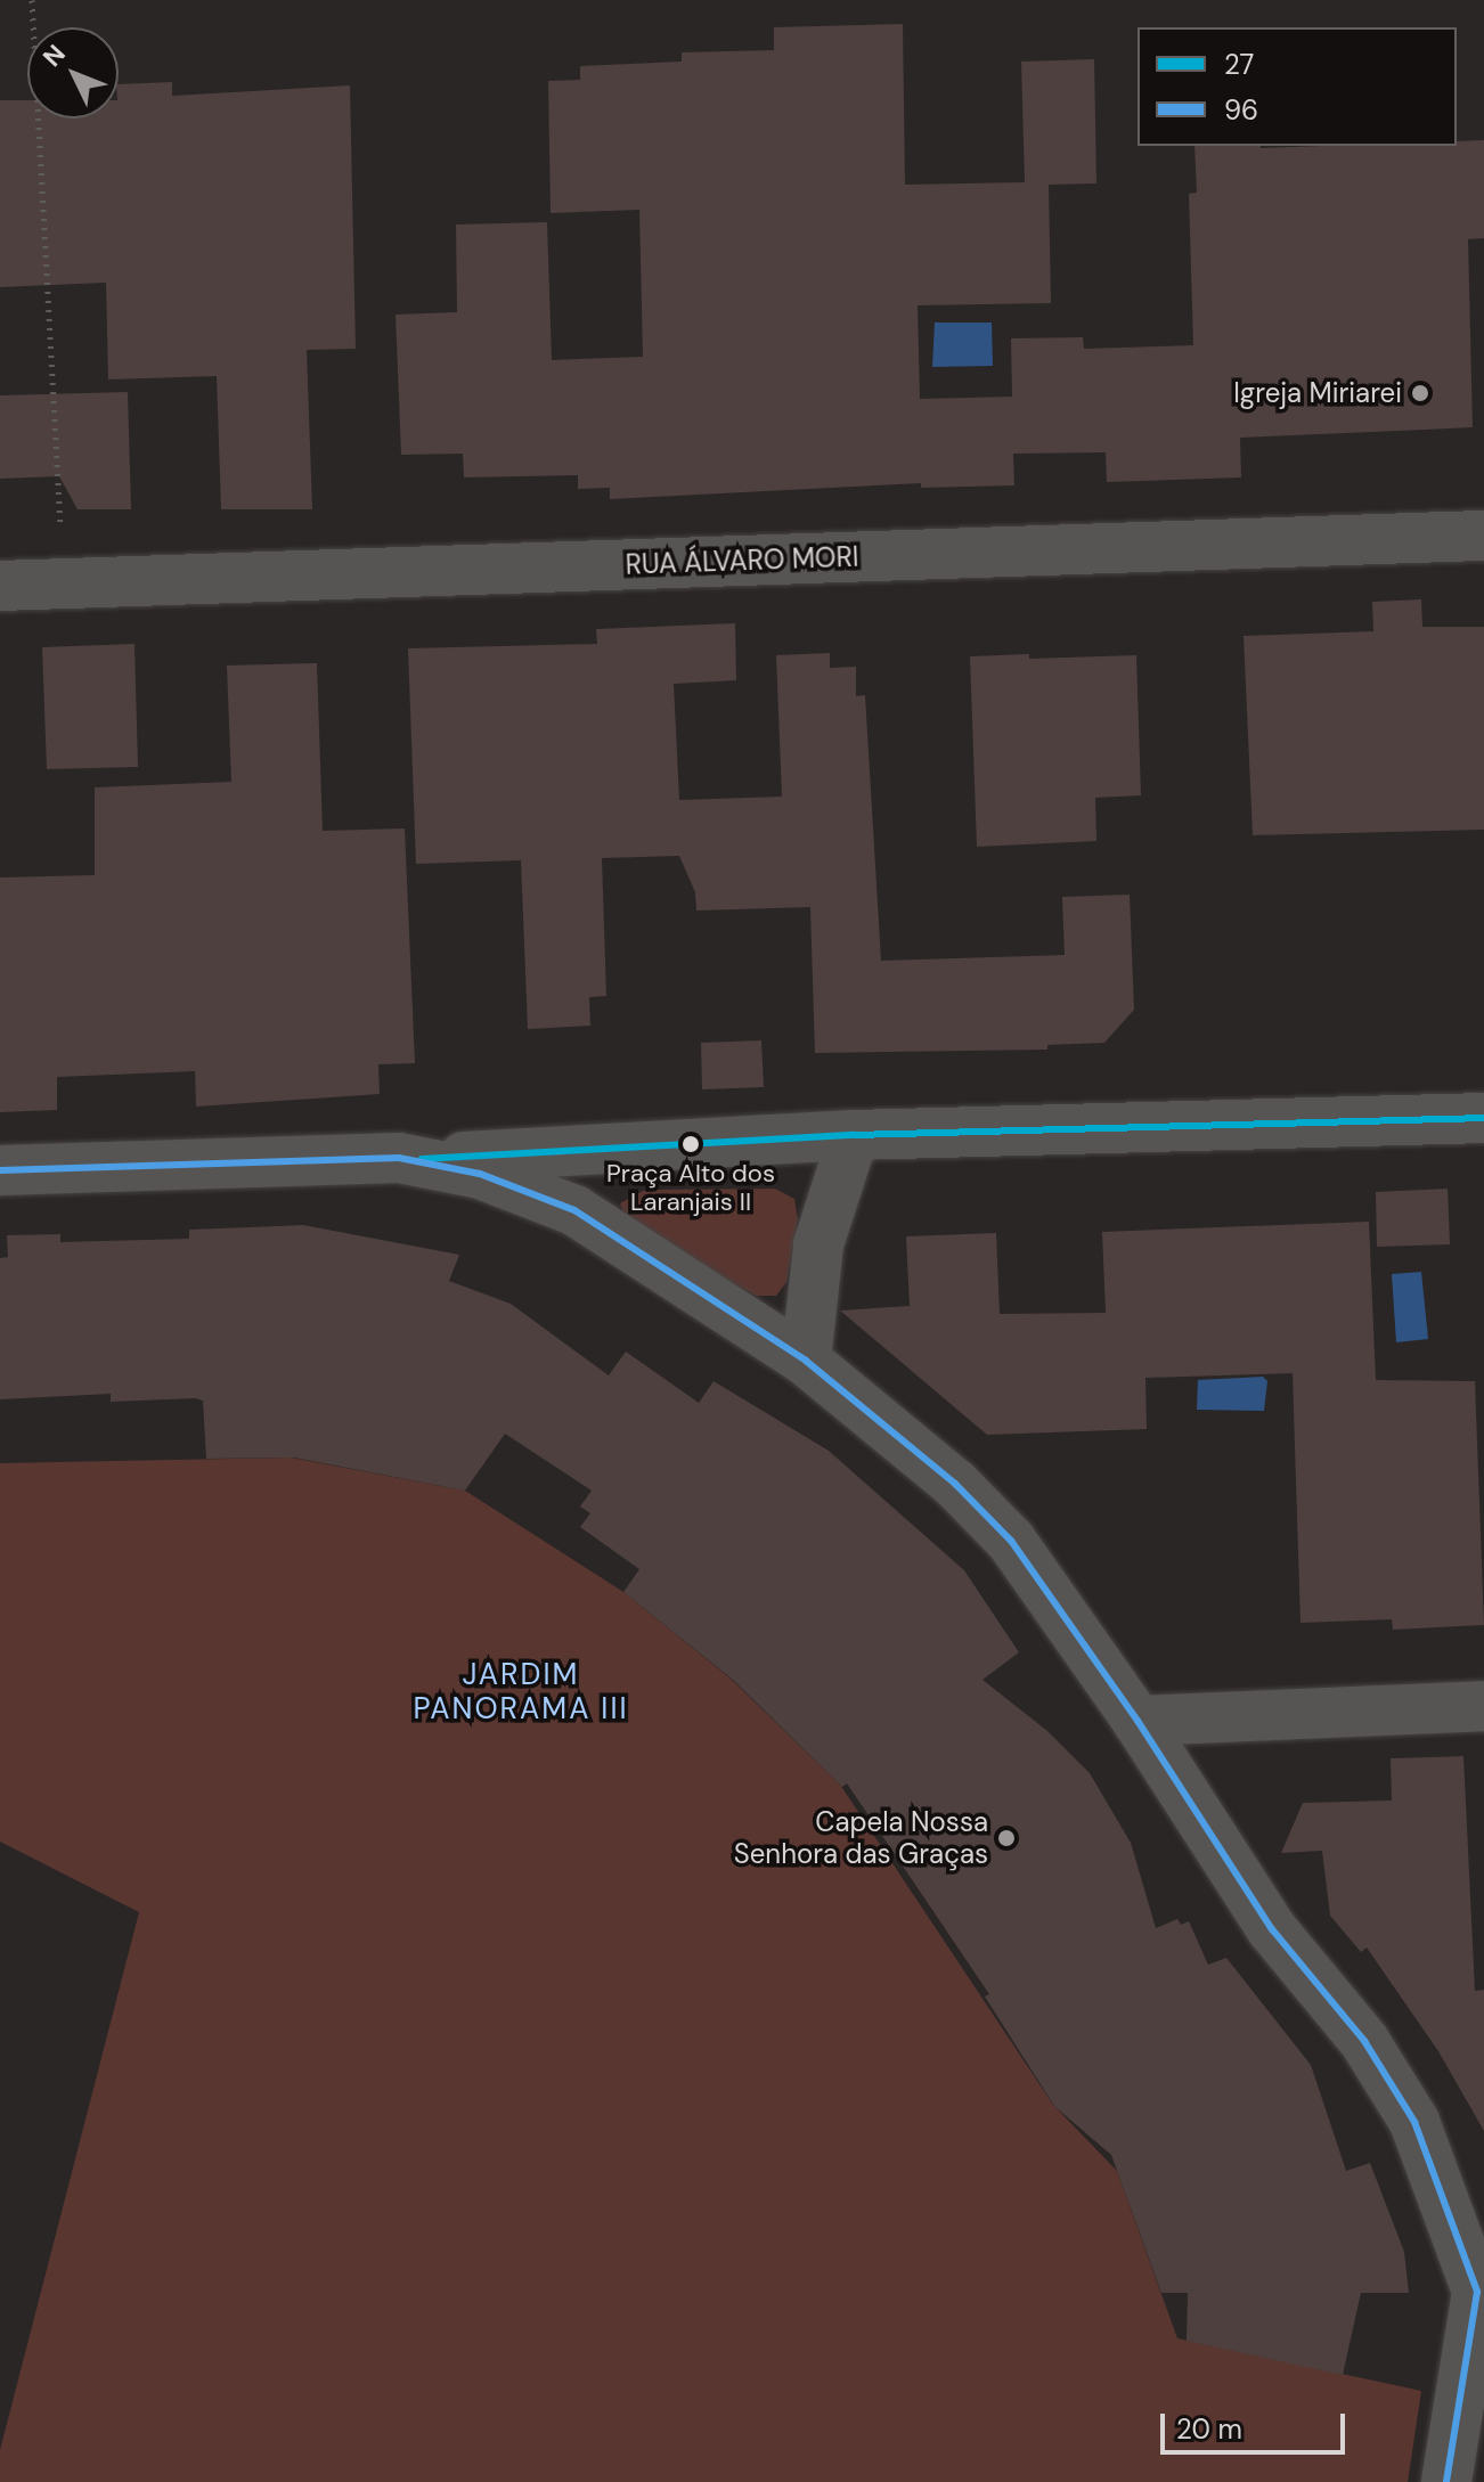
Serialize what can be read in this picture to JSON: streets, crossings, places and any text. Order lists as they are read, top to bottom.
{
  "streets": {
    "street": ["RUA ÁLVARO MORI"]
  },
  "districts": ["JARDIM PANORAMA III"],
  "places": ["Igreja Miriarei", "Praça Alto dos Laranjais II", "Capela Nossa Senhora das Graças"],
  "lines": ["transit line 27", "transit line 96"],
  "legend": ["27", "96"],
  "scale_bar": "20 m",
  "north": "top left"
}
